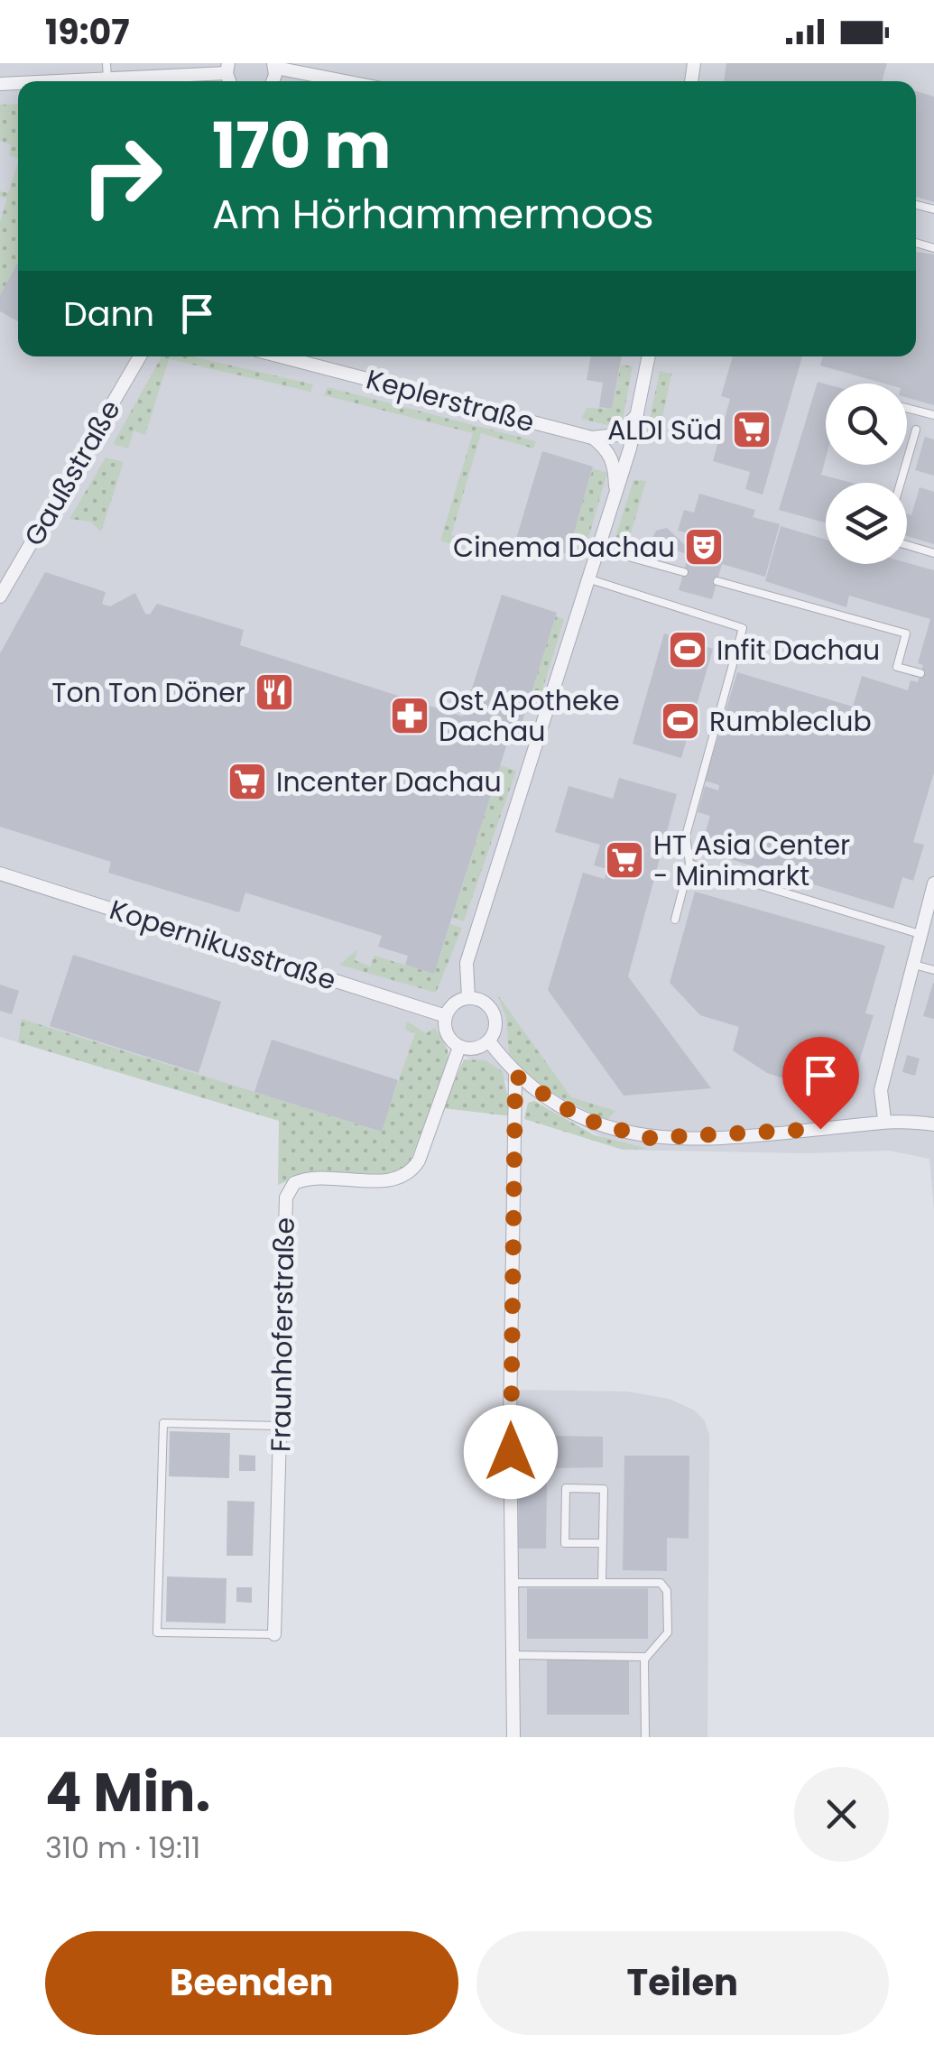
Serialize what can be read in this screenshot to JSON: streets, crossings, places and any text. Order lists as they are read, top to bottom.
{
  "streets": {
    "street": [
      "Keplerstraße",
      "Gaußstraße",
      "Kopernikusstraße",
      "Fraunhoferstraße"
    ]
  },
  "crossings": [
    ["Kopernikusstraße", "Fraunhoferstraße"]
  ],
  "places": {
    "supermarket": ["ALDI Süd", "Incenter Dachau", "HT Asia Center - Minimarkt"],
    "theatre": ["Cinema Dachau"],
    "sports": ["Infit Dachau", "Rumbleclub"],
    "restaurant": ["Ton Ton Döner"],
    "pharmacy": ["Ost Apotheke Dachau"]
  },
  "page": {
    "status": "19:07",
    "turn": ["170 m", "Am Hörhammermoos"],
    "then": "Dann",
    "heading": ["4 Min.", "310 m · 19:11"],
    "buttons": ["Beenden", "Teilen"]
  }
}
